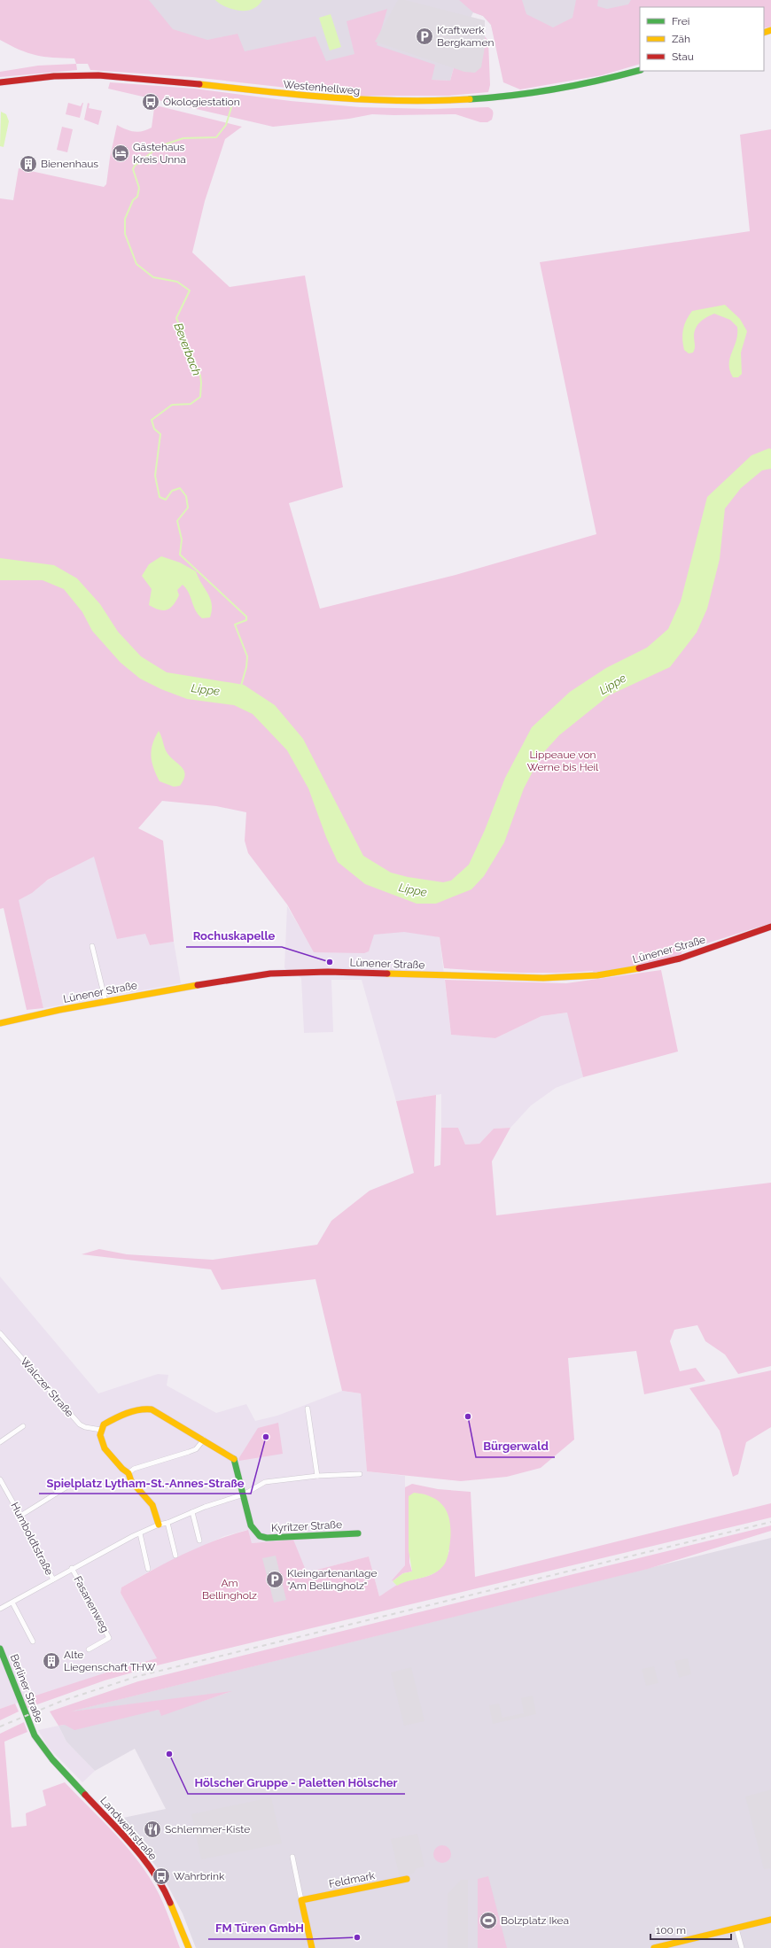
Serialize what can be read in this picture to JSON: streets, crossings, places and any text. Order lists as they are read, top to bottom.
{
  "streets": {
    "main road": [
      "Westenhellweg",
      "Lünener Straße",
      "Kyritzer Straße",
      "Berliner Straße",
      "Landwehrstraße",
      "Feldmark"
    ],
    "street": ["Walczer Straße", "Humboldtstraße", "Fasanenweg"]
  },
  "crossings": [
    ["Walczer Straße", "Kyritzer Straße"],
    ["Berliner Straße", "Landwehrstraße"]
  ],
  "water": ["Beverbach", "Lippe"],
  "parks": ["Lippeaue von Werne bis Heil", "Am Bellingholz"],
  "places": {
    "parking": ["Kraftwerk Bergkamen", "Kleingartenanlage \"Am Bellingholz\""],
    "bus stop": ["Ökologiestation", "Wahrbrink"],
    "hotel": ["Gästehaus Kreis Unna"],
    "building": ["Bienenhaus", "Alte Liegenschaft THW"],
    "other": [
      "Rochuskapelle",
      "Bürgerwald",
      "Spielplatz Lytham-St.-Annes-Straße",
      "Hölscher Gruppe - Paletten Hölscher",
      "FM Türen GmbH"
    ],
    "restaurant": ["Schlemmer-Kiste"],
    "sports": ["Bolzplatz Ikea"]
  },
  "legend": ["Frei", "Zäh", "Stau"],
  "scale_bar": "100 m"
}
